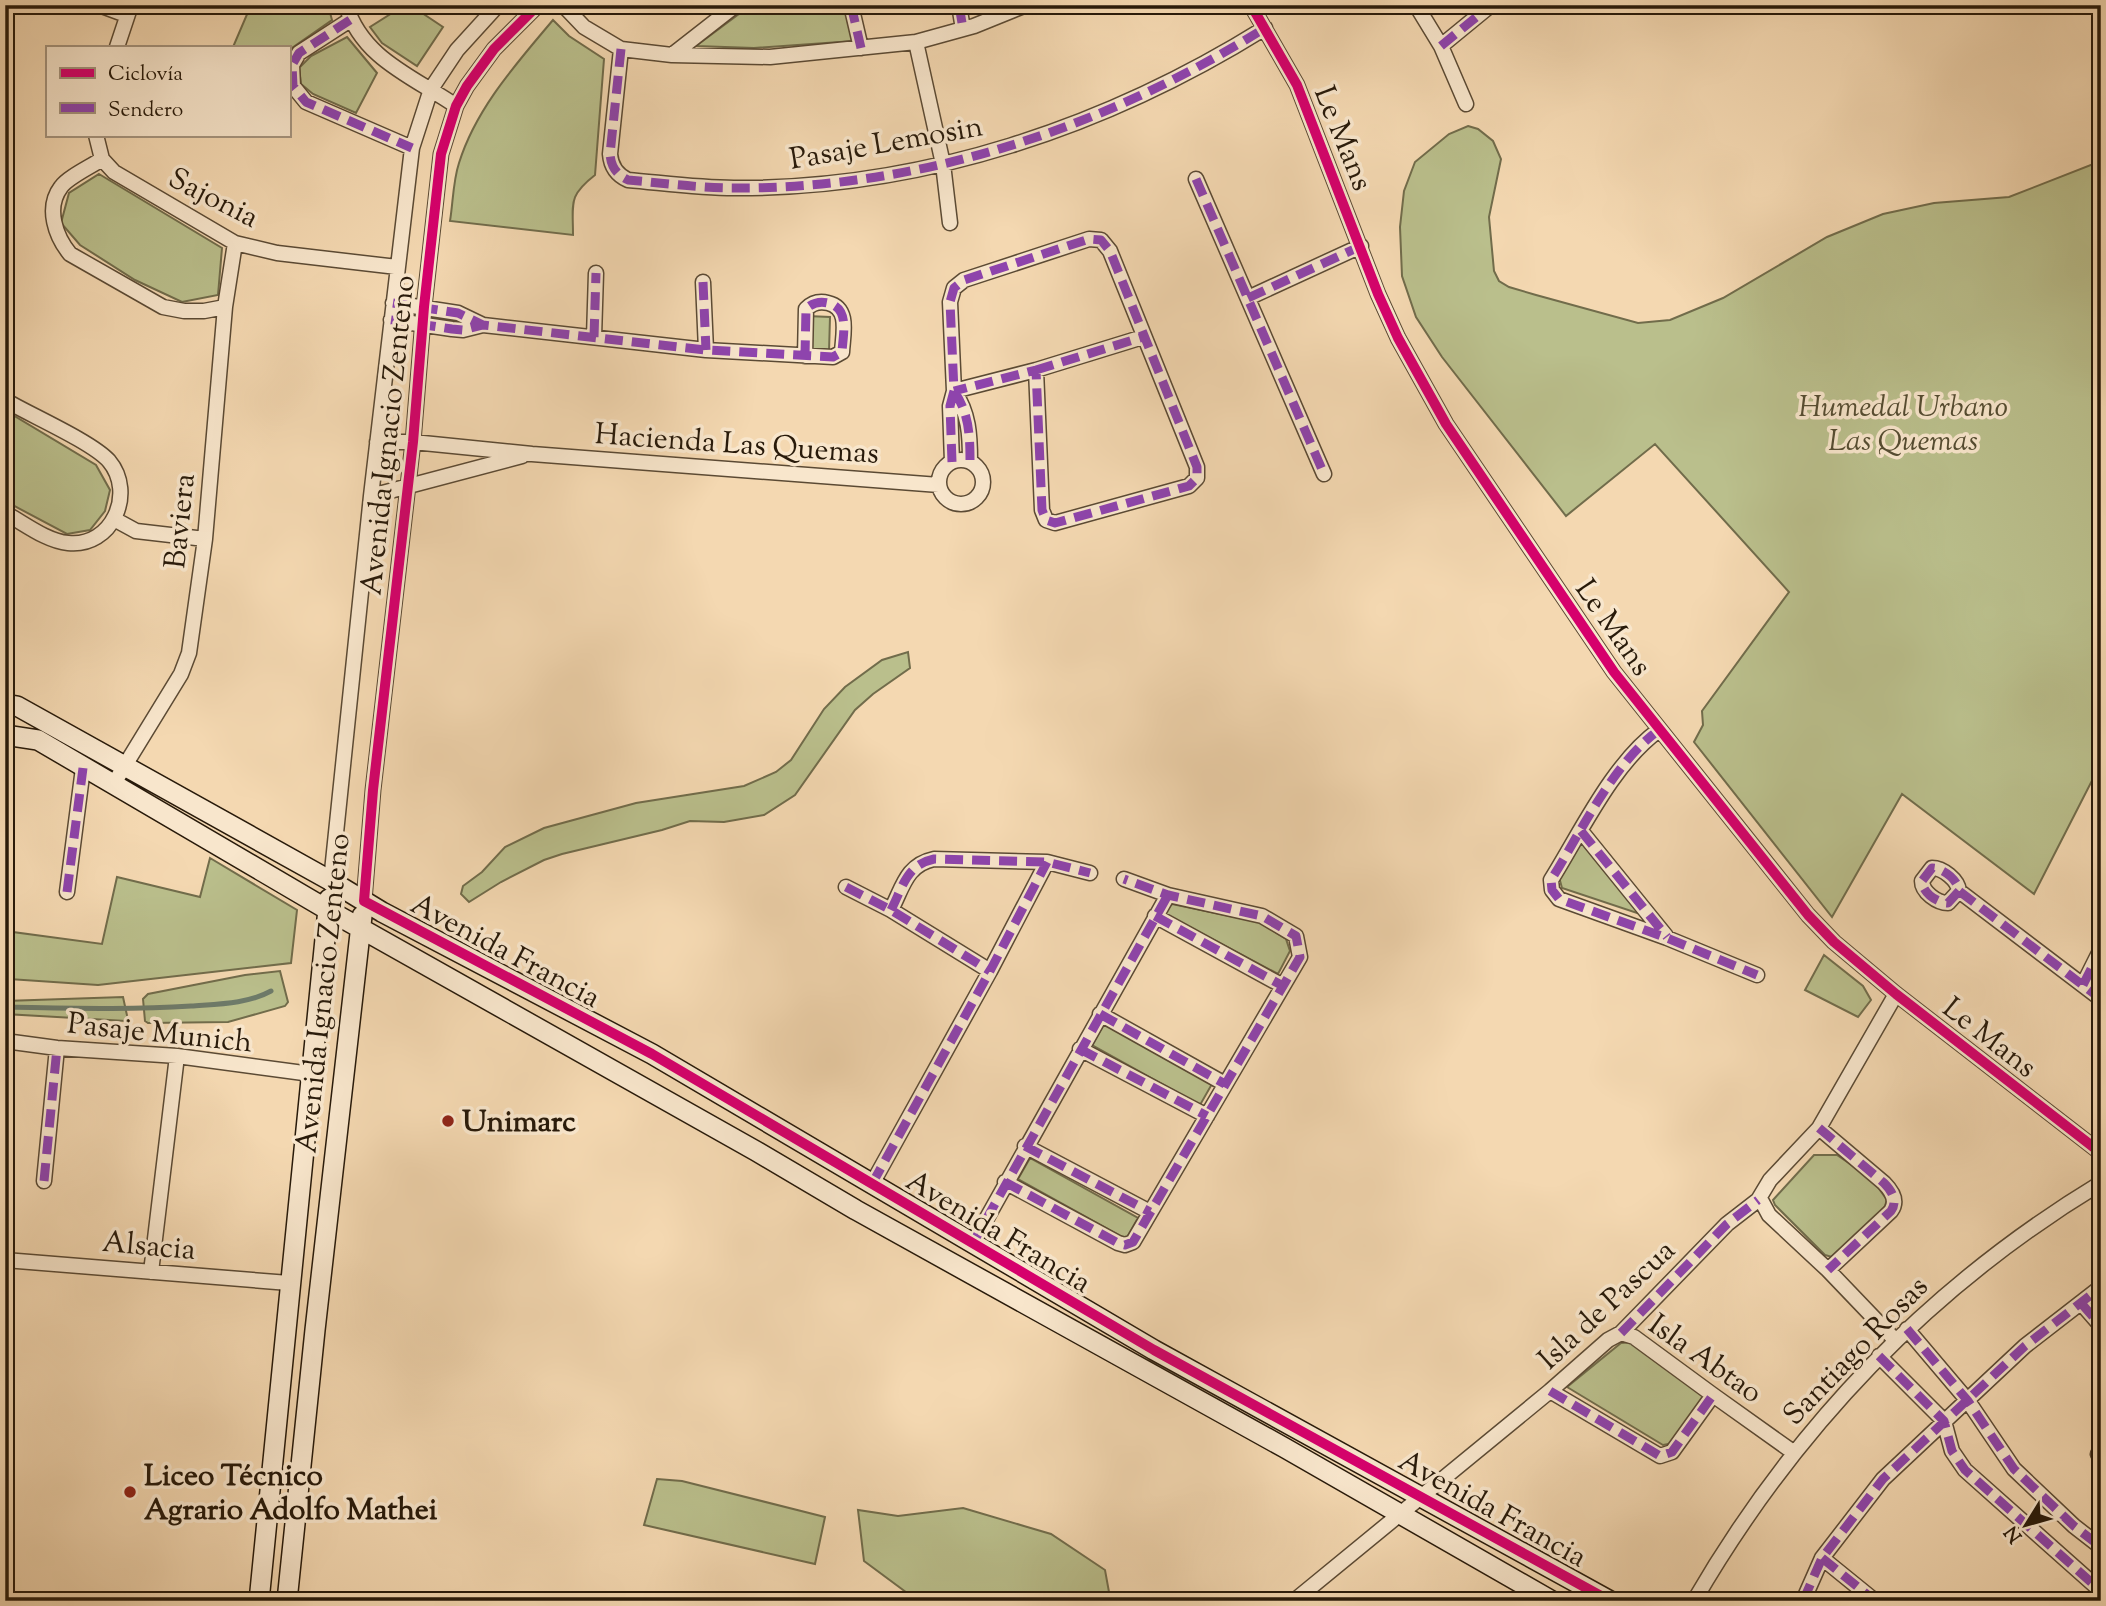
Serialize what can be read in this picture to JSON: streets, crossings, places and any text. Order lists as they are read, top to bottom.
{
  "streets": {
    "street": [
      "Le Mans",
      "Pasaje Lemosin",
      "Sajonia",
      "Avenida Ignacio Zenteno",
      "Hacienda Las Quemas",
      "Baviera",
      "Avenida Francia",
      "Pasaje Munich",
      "Alsacia",
      "Isla de Pascua",
      "Santiago Rosas",
      "Isla Abtao"
    ]
  },
  "crossings": [
    ["Le Mans", "Pasaje Lemosin"],
    ["Le Mans", "Isla de Pascua"],
    ["Sajonia", "Avenida Ignacio Zenteno"],
    ["Sajonia", "Baviera"],
    ["Avenida Ignacio Zenteno", "Hacienda Las Quemas"],
    ["Avenida Ignacio Zenteno", "Avenida Francia"],
    ["Avenida Ignacio Zenteno", "Pasaje Munich"],
    ["Avenida Ignacio Zenteno", "Alsacia"],
    ["Baviera", "Avenida Francia"],
    ["Avenida Francia", "Isla de Pascua"],
    ["Isla de Pascua", "Isla Abtao"],
    ["Santiago Rosas", "Isla Abtao"]
  ],
  "parks": ["Humedal Urbano Las Quemas"],
  "places": ["Unimarc", "Liceo Técnico Agrario Adolfo Mathei"],
  "legend": ["Ciclovía", "Sendero"],
  "north": "bottom left"
}
